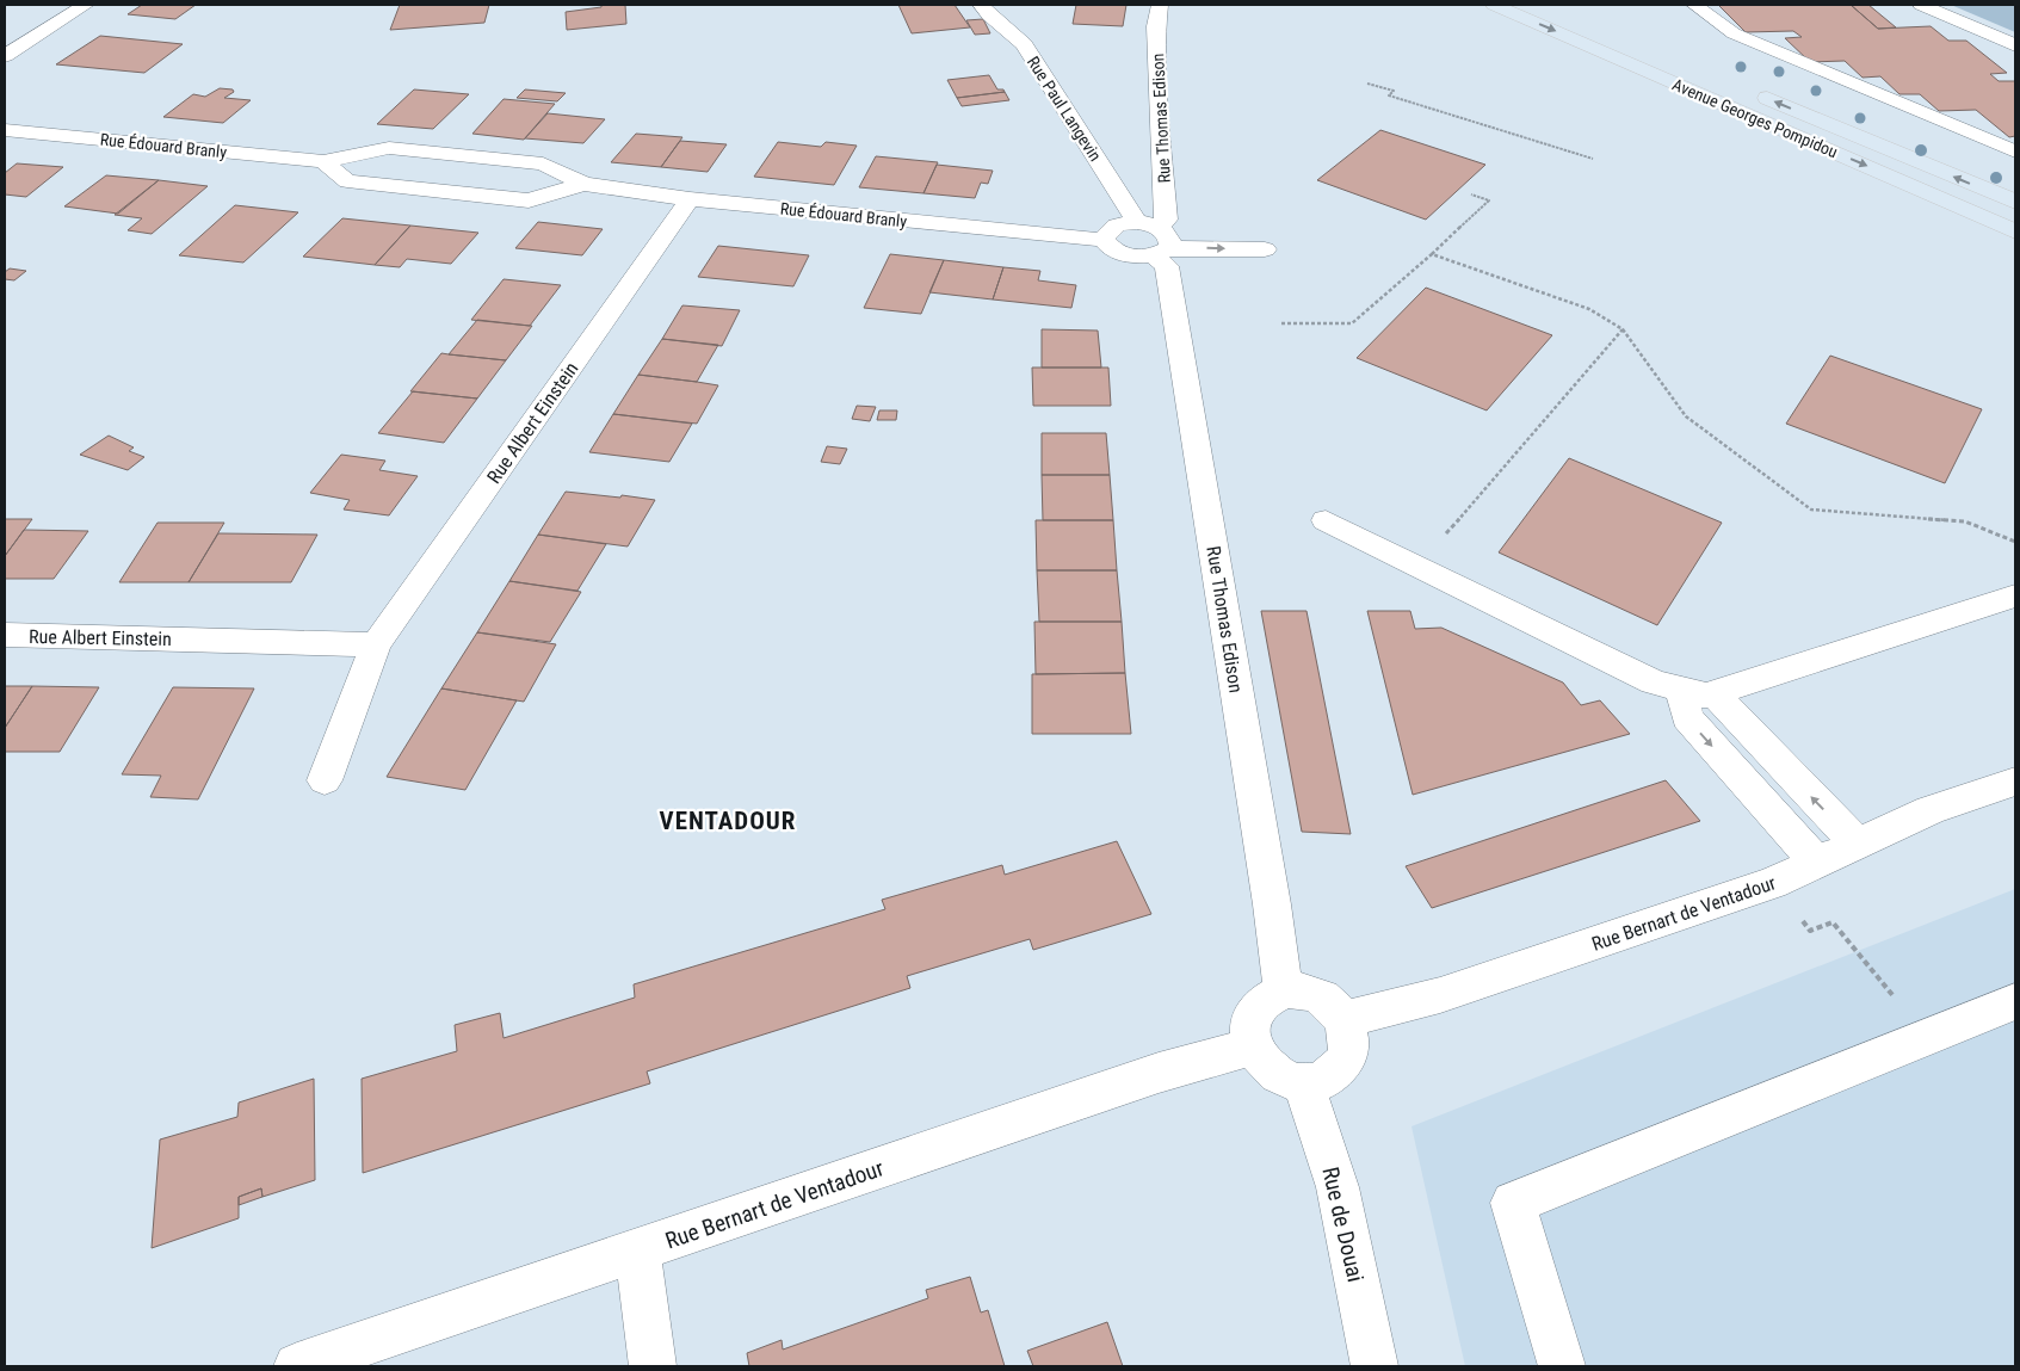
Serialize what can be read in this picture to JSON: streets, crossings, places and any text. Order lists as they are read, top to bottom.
{
  "streets": {
    "main road": ["Avenue Georges Pompidou"],
    "street": [
      "Rue Paul Langevin",
      "Rue Thomas Edison",
      "Rue Édouard Branly",
      "Rue Albert Einstein",
      "Rue Bernart de Ventadour",
      "Rue de Douai"
    ]
  },
  "crossings": [
    ["Rue Paul Langevin", "Rue Thomas Edison"],
    ["Rue Thomas Edison", "Rue Bernart de Ventadour"],
    ["Rue Thomas Edison", "Rue de Douai"],
    ["Rue Édouard Branly", "Rue Albert Einstein"],
    ["Rue Bernart de Ventadour", "Rue de Douai"]
  ],
  "districts": ["VENTADOUR"]
}
